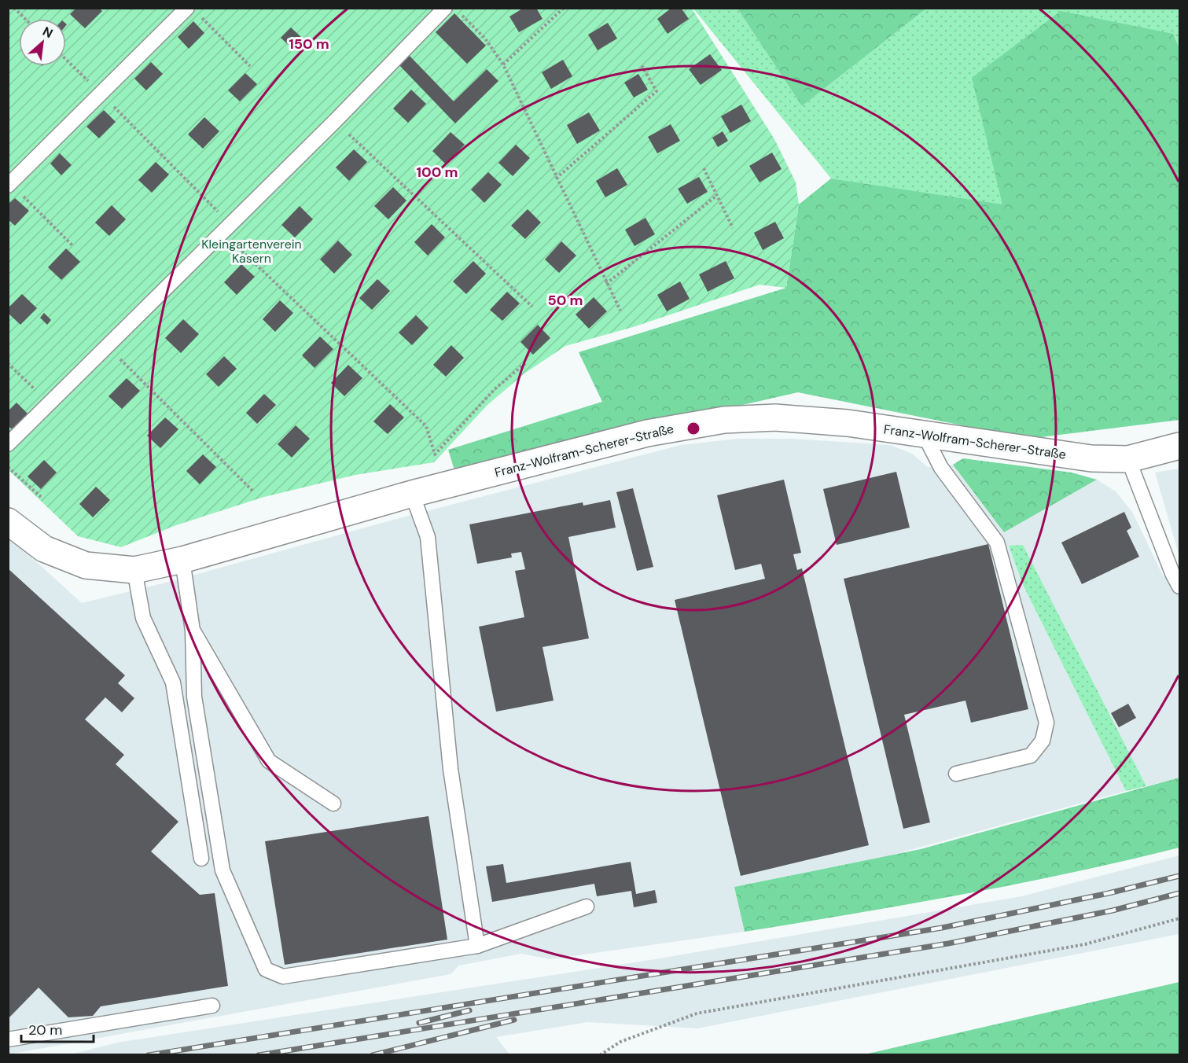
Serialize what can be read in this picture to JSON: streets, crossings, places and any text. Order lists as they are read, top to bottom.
{
  "streets": {
    "street": ["Franz-Wolfram-Scherer-Straße"]
  },
  "parks": ["Kleingartenverein Kasern"],
  "scale_bar": "20 m",
  "north": "top right",
  "rings": ["150 m", "100 m", "50 m"]
}
